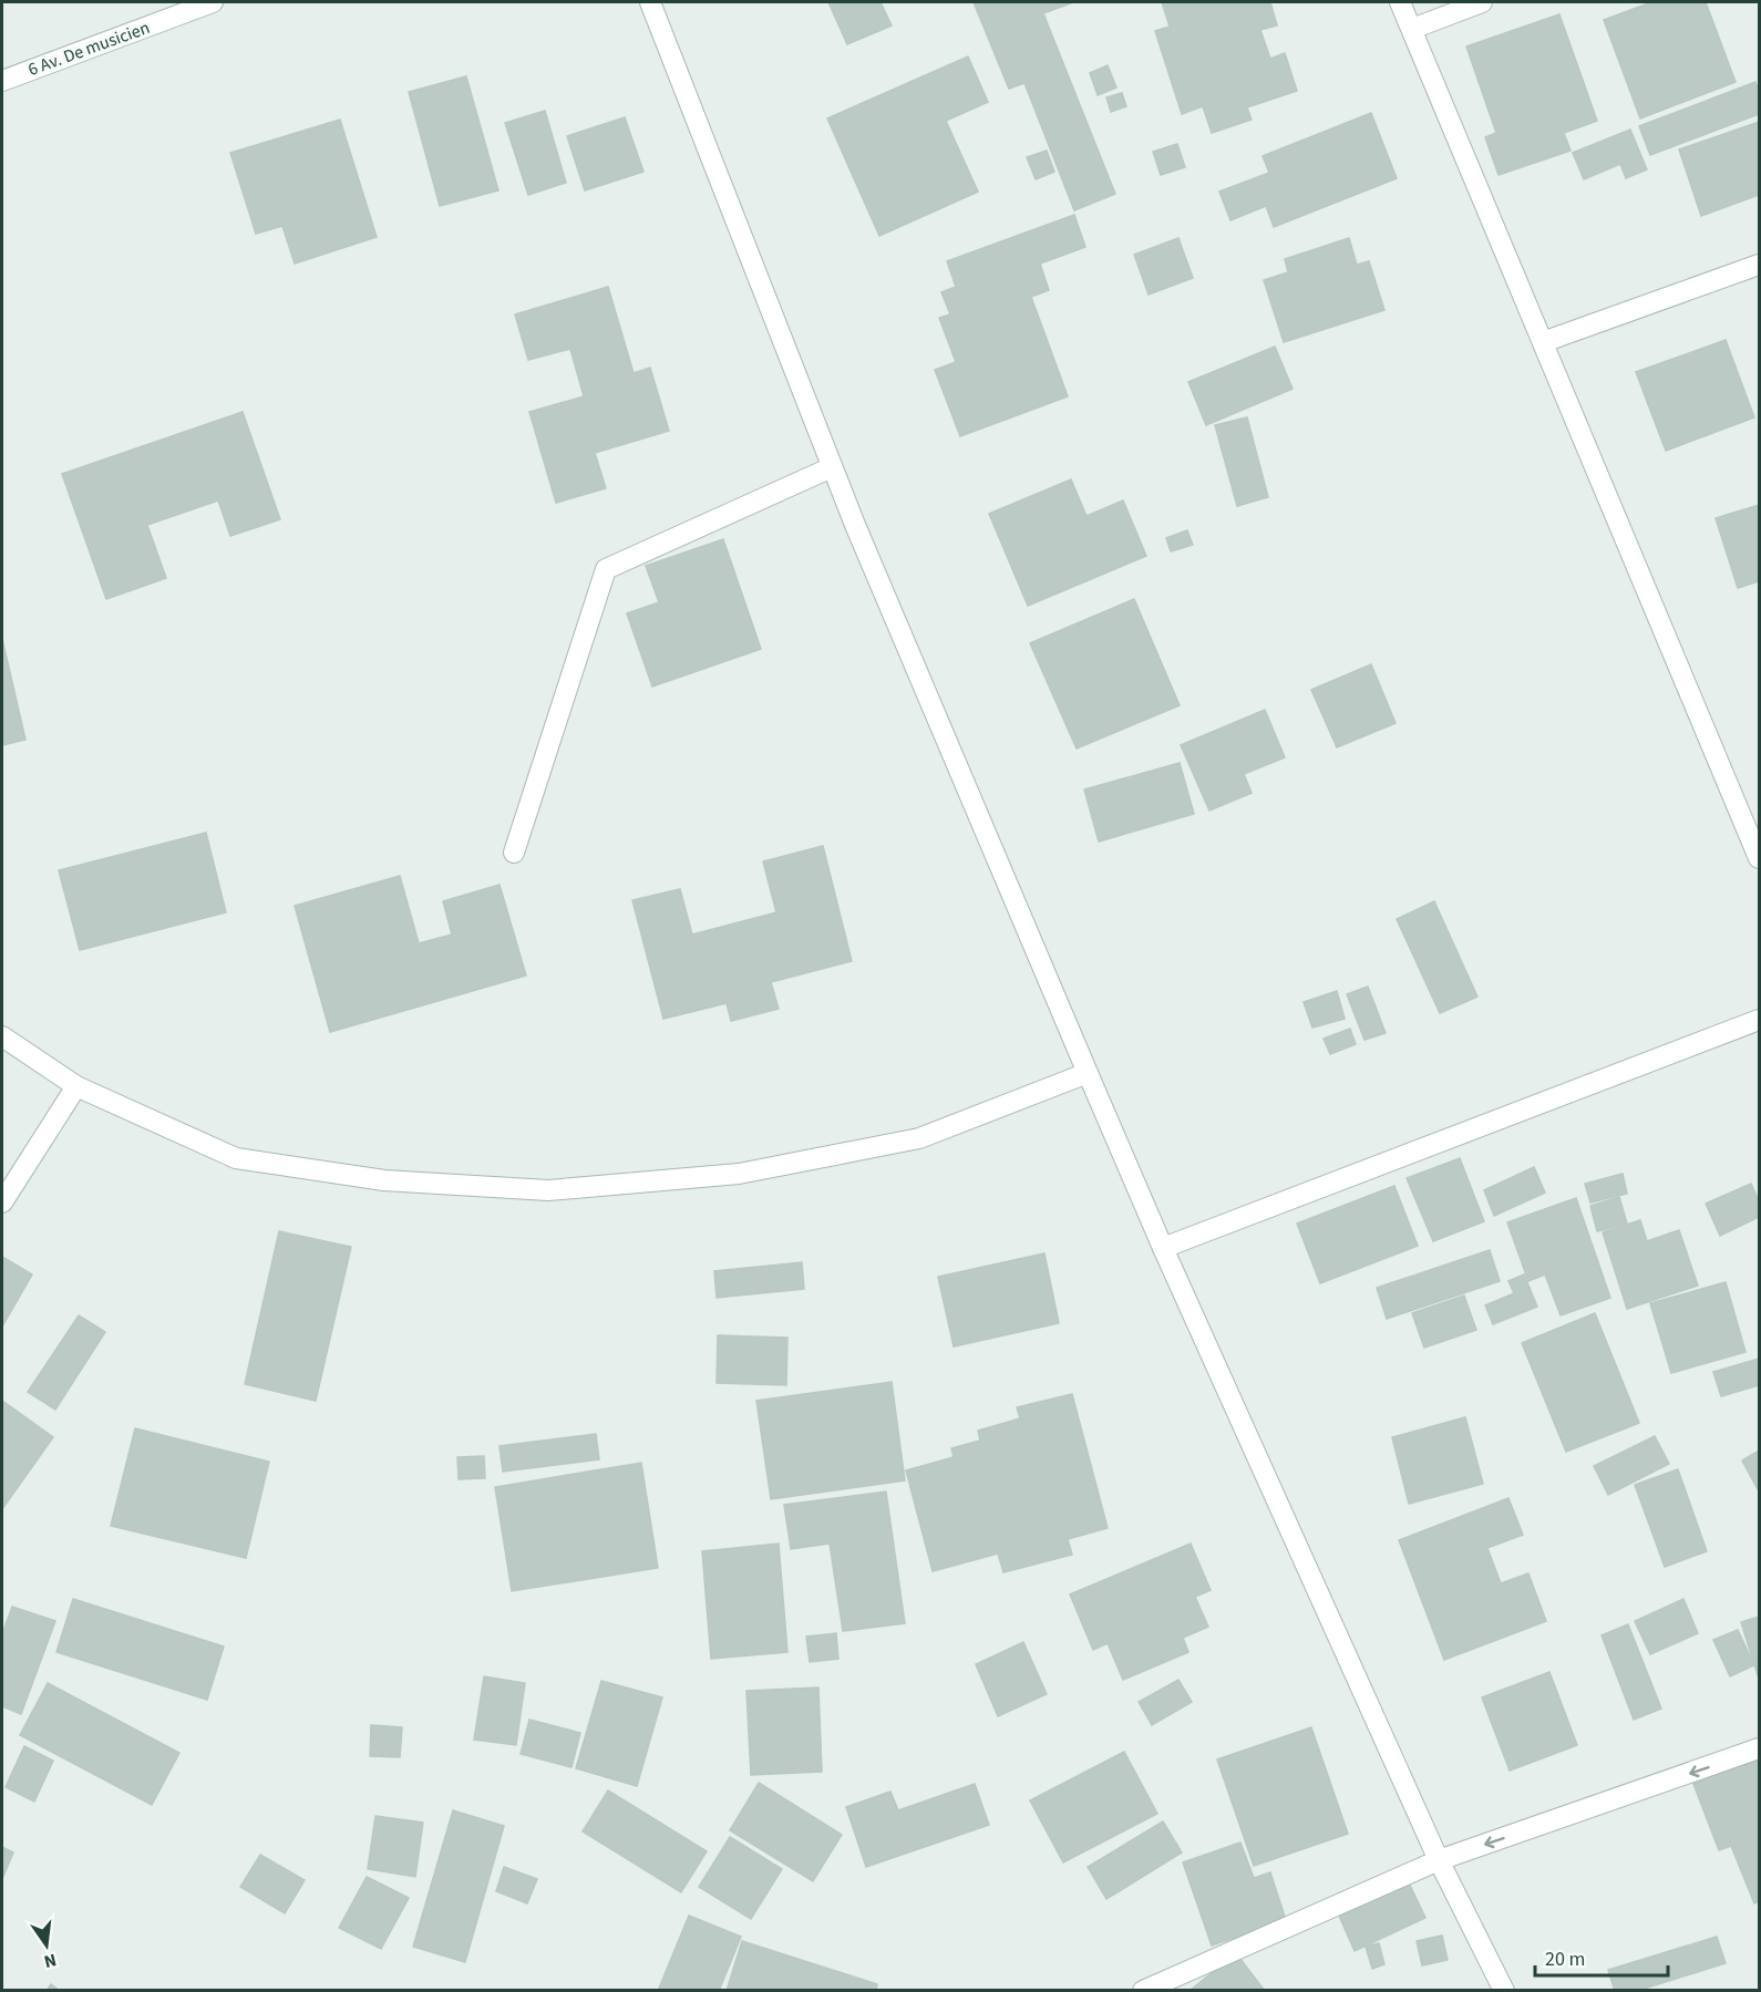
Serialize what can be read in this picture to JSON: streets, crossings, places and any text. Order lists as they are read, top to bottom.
{
  "streets": {
    "street": ["6 Av. De musicien"]
  },
  "scale_bar": "20 m",
  "north": "bottom"
}
